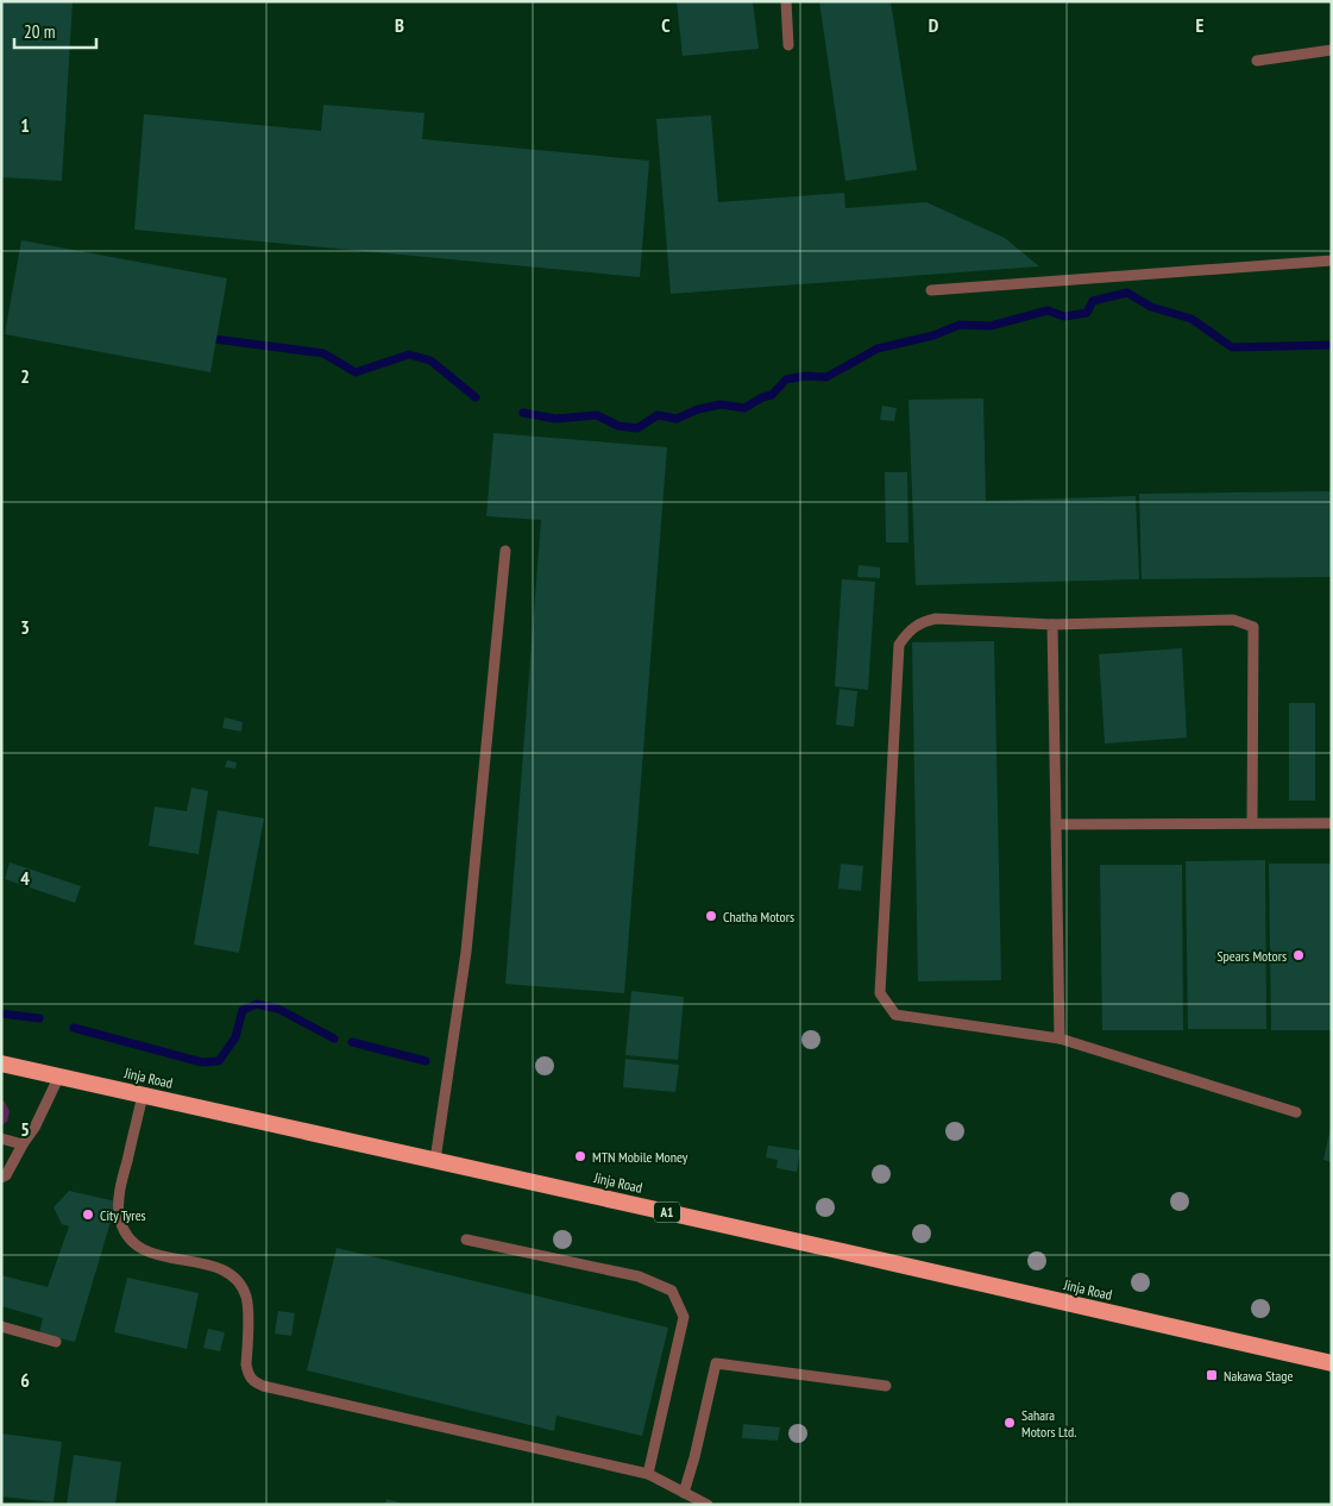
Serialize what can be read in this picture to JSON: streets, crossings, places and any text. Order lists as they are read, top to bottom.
{
  "streets": {
    "highway": ["Jinja Road", "A1"]
  },
  "places": {
    "other": [
      "Chatha Motors",
      "Spears Motors",
      "MTN Mobile Money",
      "City Tyres",
      "Sahara Motors Ltd."
    ],
    "transit": ["Nakawa Stage"]
  },
  "scale_bar": "20 m",
  "grid": {
    "columns": [
      "B",
      "C",
      "D",
      "E"
    ],
    "rows": [
      "1",
      "2",
      "3",
      "4",
      "5",
      "6"
    ]
  }
}
